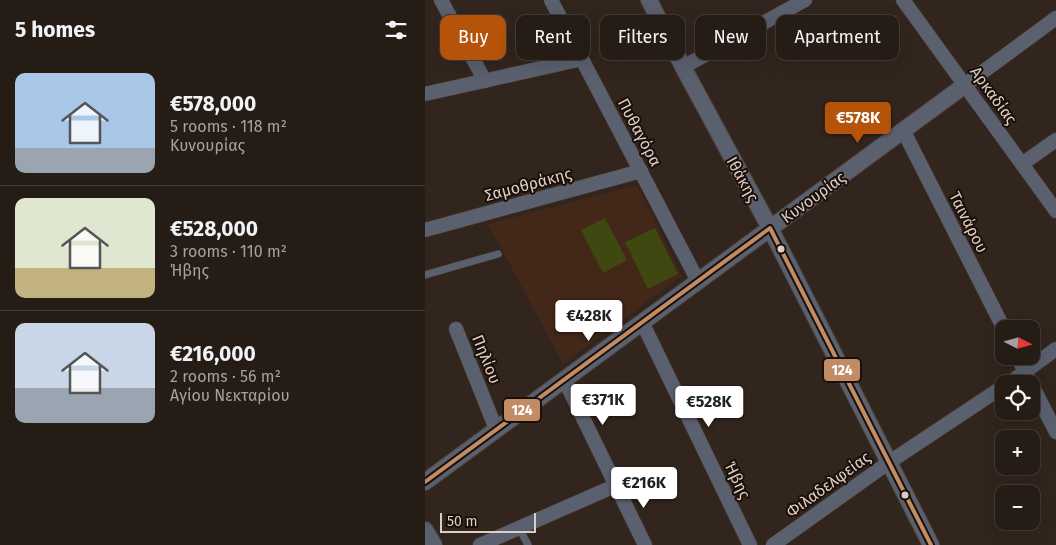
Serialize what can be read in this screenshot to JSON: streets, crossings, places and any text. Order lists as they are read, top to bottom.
{
  "streets": {
    "street": [
      "Αρκαδίας",
      "Πυθαγόρα",
      "Ιθάκης",
      "Σαμοθράκης",
      "Κυνουρίας",
      "Ταινάρου",
      "Πηλίου",
      "Ήβης",
      "Φιλαδελφείας"
    ]
  },
  "crossings": [
    ["Αρκαδίας", "Κυνουρίας"],
    ["Πυθαγόρα", "Σαμοθράκης"],
    ["Πυθαγόρα", "Κυνουρίας"],
    ["Ιθάκης", "Κυνουρίας"],
    ["Ιθάκης", "Φιλαδελφείας"],
    ["Κυνουρίας", "Ταινάρου"],
    ["Κυνουρίας", "Πηλίου"],
    ["Κυνουρίας", "Ήβης"]
  ],
  "lines": ["transit line 124"],
  "scale_bar": "50 m",
  "north": "right",
  "page": {
    "heading": "5 homes",
    "chip": [
      "Buy",
      "Rent",
      "Filters",
      "New",
      "Apartment"
    ],
    "list": [
      {
        "name": "€578,000",
        "note": "5 rooms · 118 m² · Κυνουρίας"
      },
      {
        "name": "€528,000",
        "note": "3 rooms · 110 m² · Ήβης"
      },
      {
        "name": "€216,000",
        "note": "2 rooms · 56 m² · Αγίου Νεκταρίου"
      }
    ],
    "price": [
      "€578K",
      "€428K",
      "€371K",
      "€528K",
      "€216K"
    ],
    "map_buttons": ["+", "−"],
    "scale": "50 m"
  }
}
